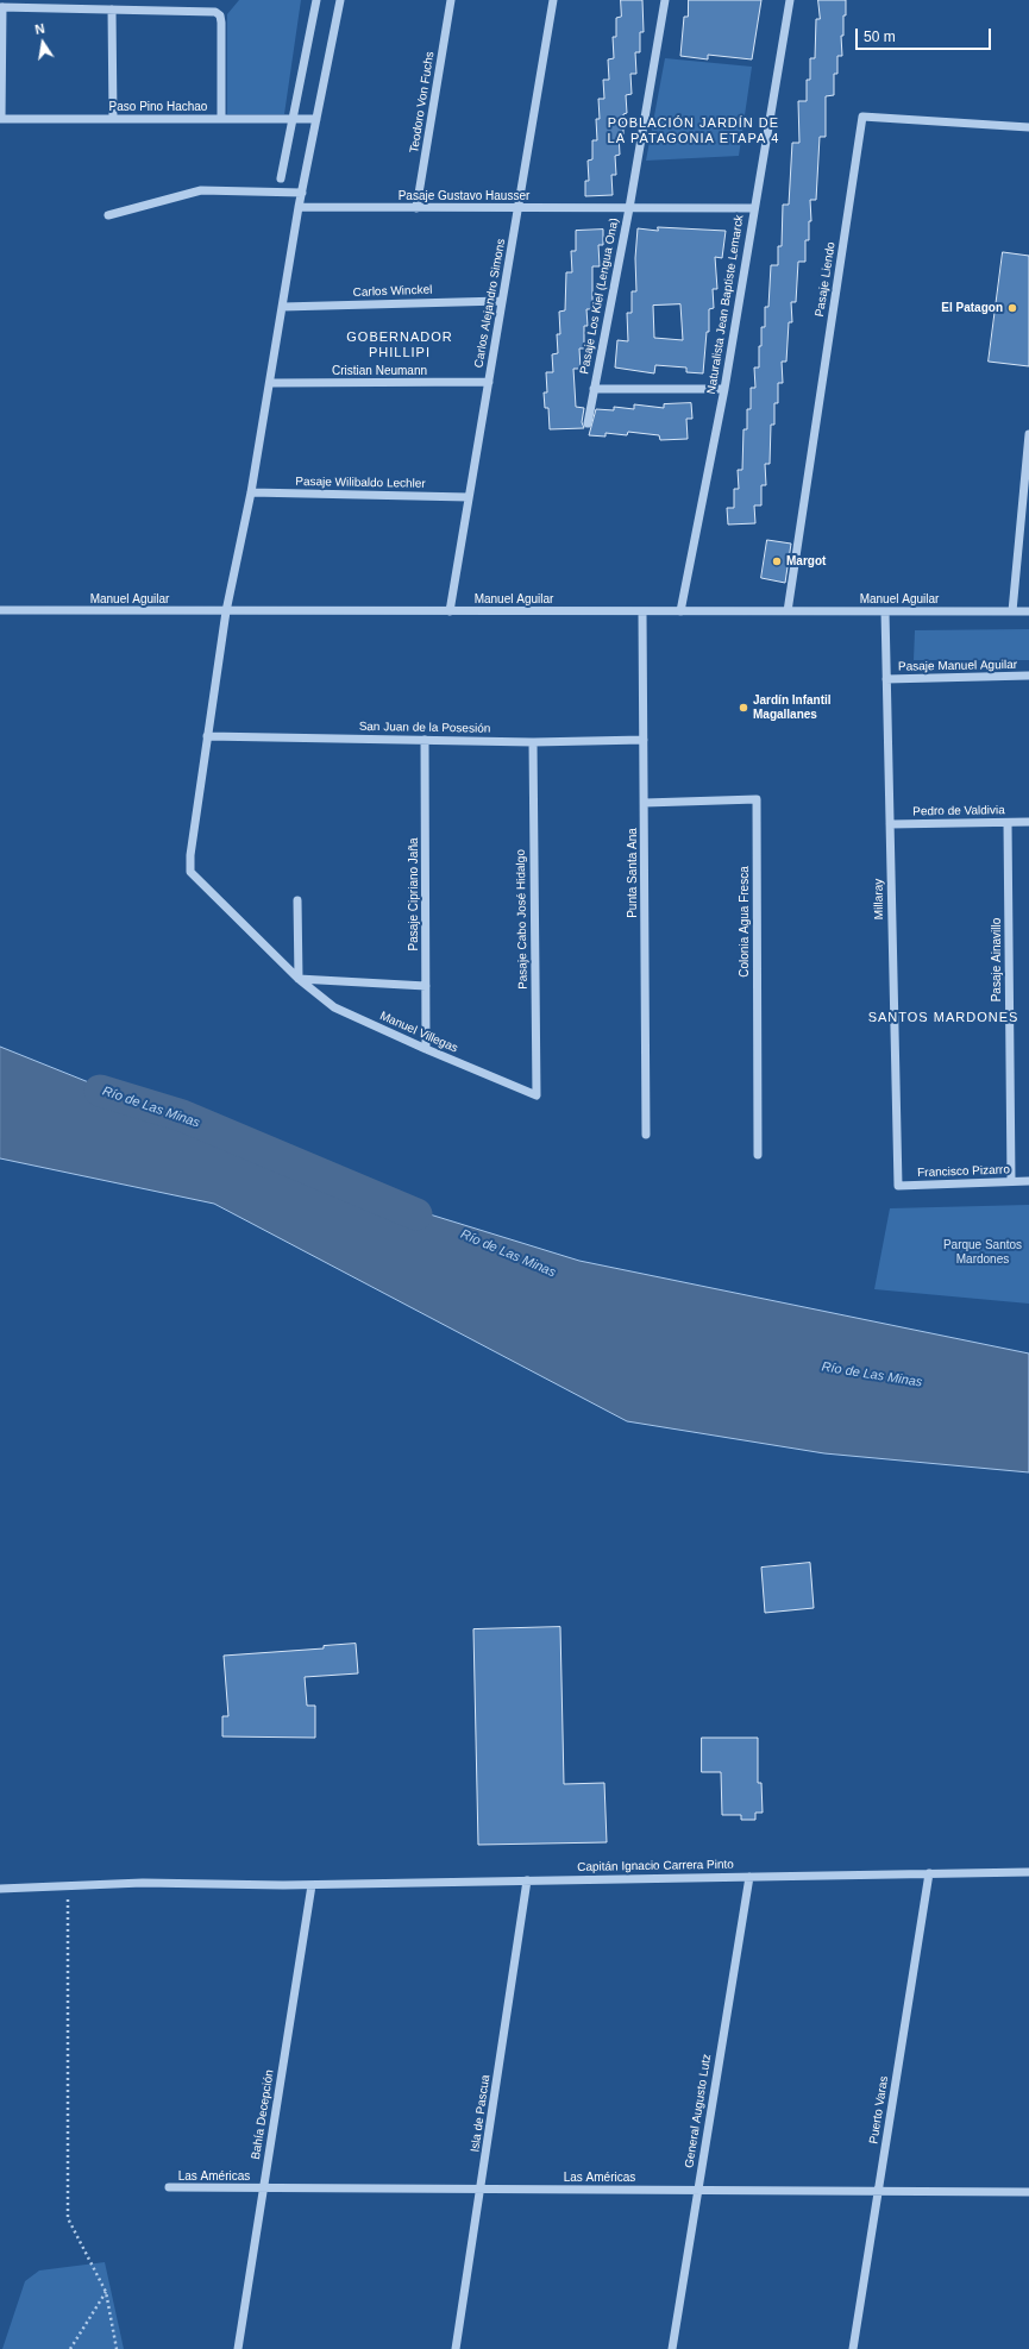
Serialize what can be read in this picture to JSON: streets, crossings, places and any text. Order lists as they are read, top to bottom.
{
  "streets": {
    "street": [
      "Teodoro Von Fuchs",
      "Paso Pino Hachao",
      "Pasaje Gustavo Hausser",
      "Pasaje Liendo",
      "Carlos Winckel",
      "Pasaje Los Kiel (Lengua Ona)",
      "Carlos Alejandro Simons",
      "Naturalista Jean Baptiste Lemarck",
      "Cristian Neumann",
      "Pasaje Wilibaldo Lechler",
      "Manuel Aguilar",
      "Pasaje Manuel Aguilar",
      "San Juan de la Posesión",
      "Pedro de Valdivia",
      "Punta Santa Ana",
      "Pasaje Cipriano Jaña",
      "Millaray",
      "Pasaje Cabo José Hidalgo",
      "Colonia Agua Fresca",
      "Pasaje Ainavillo",
      "Manuel Villegas",
      "Francisco Pizarro",
      "Capitán Ignacio Carrera Pinto",
      "Puerto Varas",
      "General Augusto Lutz",
      "Isla de Pascua",
      "Bahía Decepción",
      "Las Américas"
    ]
  },
  "crossings": [
    ["Teodoro Von Fuchs", "Pasaje Gustavo Hausser"],
    ["Pasaje Gustavo Hausser", "Pasaje Los Kiel (Lengua Ona)"],
    ["Pasaje Gustavo Hausser", "Carlos Alejandro Simons"],
    ["Pasaje Gustavo Hausser", "Naturalista Jean Baptiste Lemarck"],
    ["Pasaje Liendo", "Manuel Aguilar"],
    ["Carlos Winckel", "Carlos Alejandro Simons"],
    ["Pasaje Los Kiel (Lengua Ona)", "Naturalista Jean Baptiste Lemarck"],
    ["Carlos Alejandro Simons", "Cristian Neumann"],
    ["Carlos Alejandro Simons", "Pasaje Wilibaldo Lechler"],
    ["Carlos Alejandro Simons", "Manuel Aguilar"],
    ["Naturalista Jean Baptiste Lemarck", "Manuel Aguilar"],
    ["Manuel Aguilar", "Punta Santa Ana"],
    ["Manuel Aguilar", "Millaray"],
    ["Pasaje Manuel Aguilar", "Millaray"],
    ["San Juan de la Posesión", "Punta Santa Ana"],
    ["San Juan de la Posesión", "Pasaje Cipriano Jaña"],
    ["San Juan de la Posesión", "Pasaje Cabo José Hidalgo"],
    ["San Juan de la Posesión", "Manuel Villegas"],
    ["Pedro de Valdivia", "Millaray"],
    ["Pedro de Valdivia", "Pasaje Ainavillo"],
    ["Punta Santa Ana", "Colonia Agua Fresca"],
    ["Pasaje Cipriano Jaña", "Manuel Villegas"],
    ["Millaray", "Francisco Pizarro"],
    ["Pasaje Cabo José Hidalgo", "Manuel Villegas"],
    ["Pasaje Ainavillo", "Francisco Pizarro"],
    ["Capitán Ignacio Carrera Pinto", "Puerto Varas"],
    ["Capitán Ignacio Carrera Pinto", "General Augusto Lutz"],
    ["Capitán Ignacio Carrera Pinto", "Isla de Pascua"],
    ["Capitán Ignacio Carrera Pinto", "Bahía Decepción"],
    ["Puerto Varas", "Las Américas"],
    ["General Augusto Lutz", "Las Américas"],
    ["Isla de Pascua", "Las Américas"],
    ["Bahía Decepción", "Las Américas"]
  ],
  "districts": ["POBLACIÓN JARDÍN DE LA PATAGONIA ETAPA 4", "GOBERNADOR PHILLIPI", "SANTOS MARDONES"],
  "water": ["Río de Las Minas"],
  "parks": ["Parque Santos Mardones"],
  "places": ["El Patagon", "Margot", "Jardín Infantil Magallanes"],
  "scale_bar": "50 m",
  "north": "top"
}
